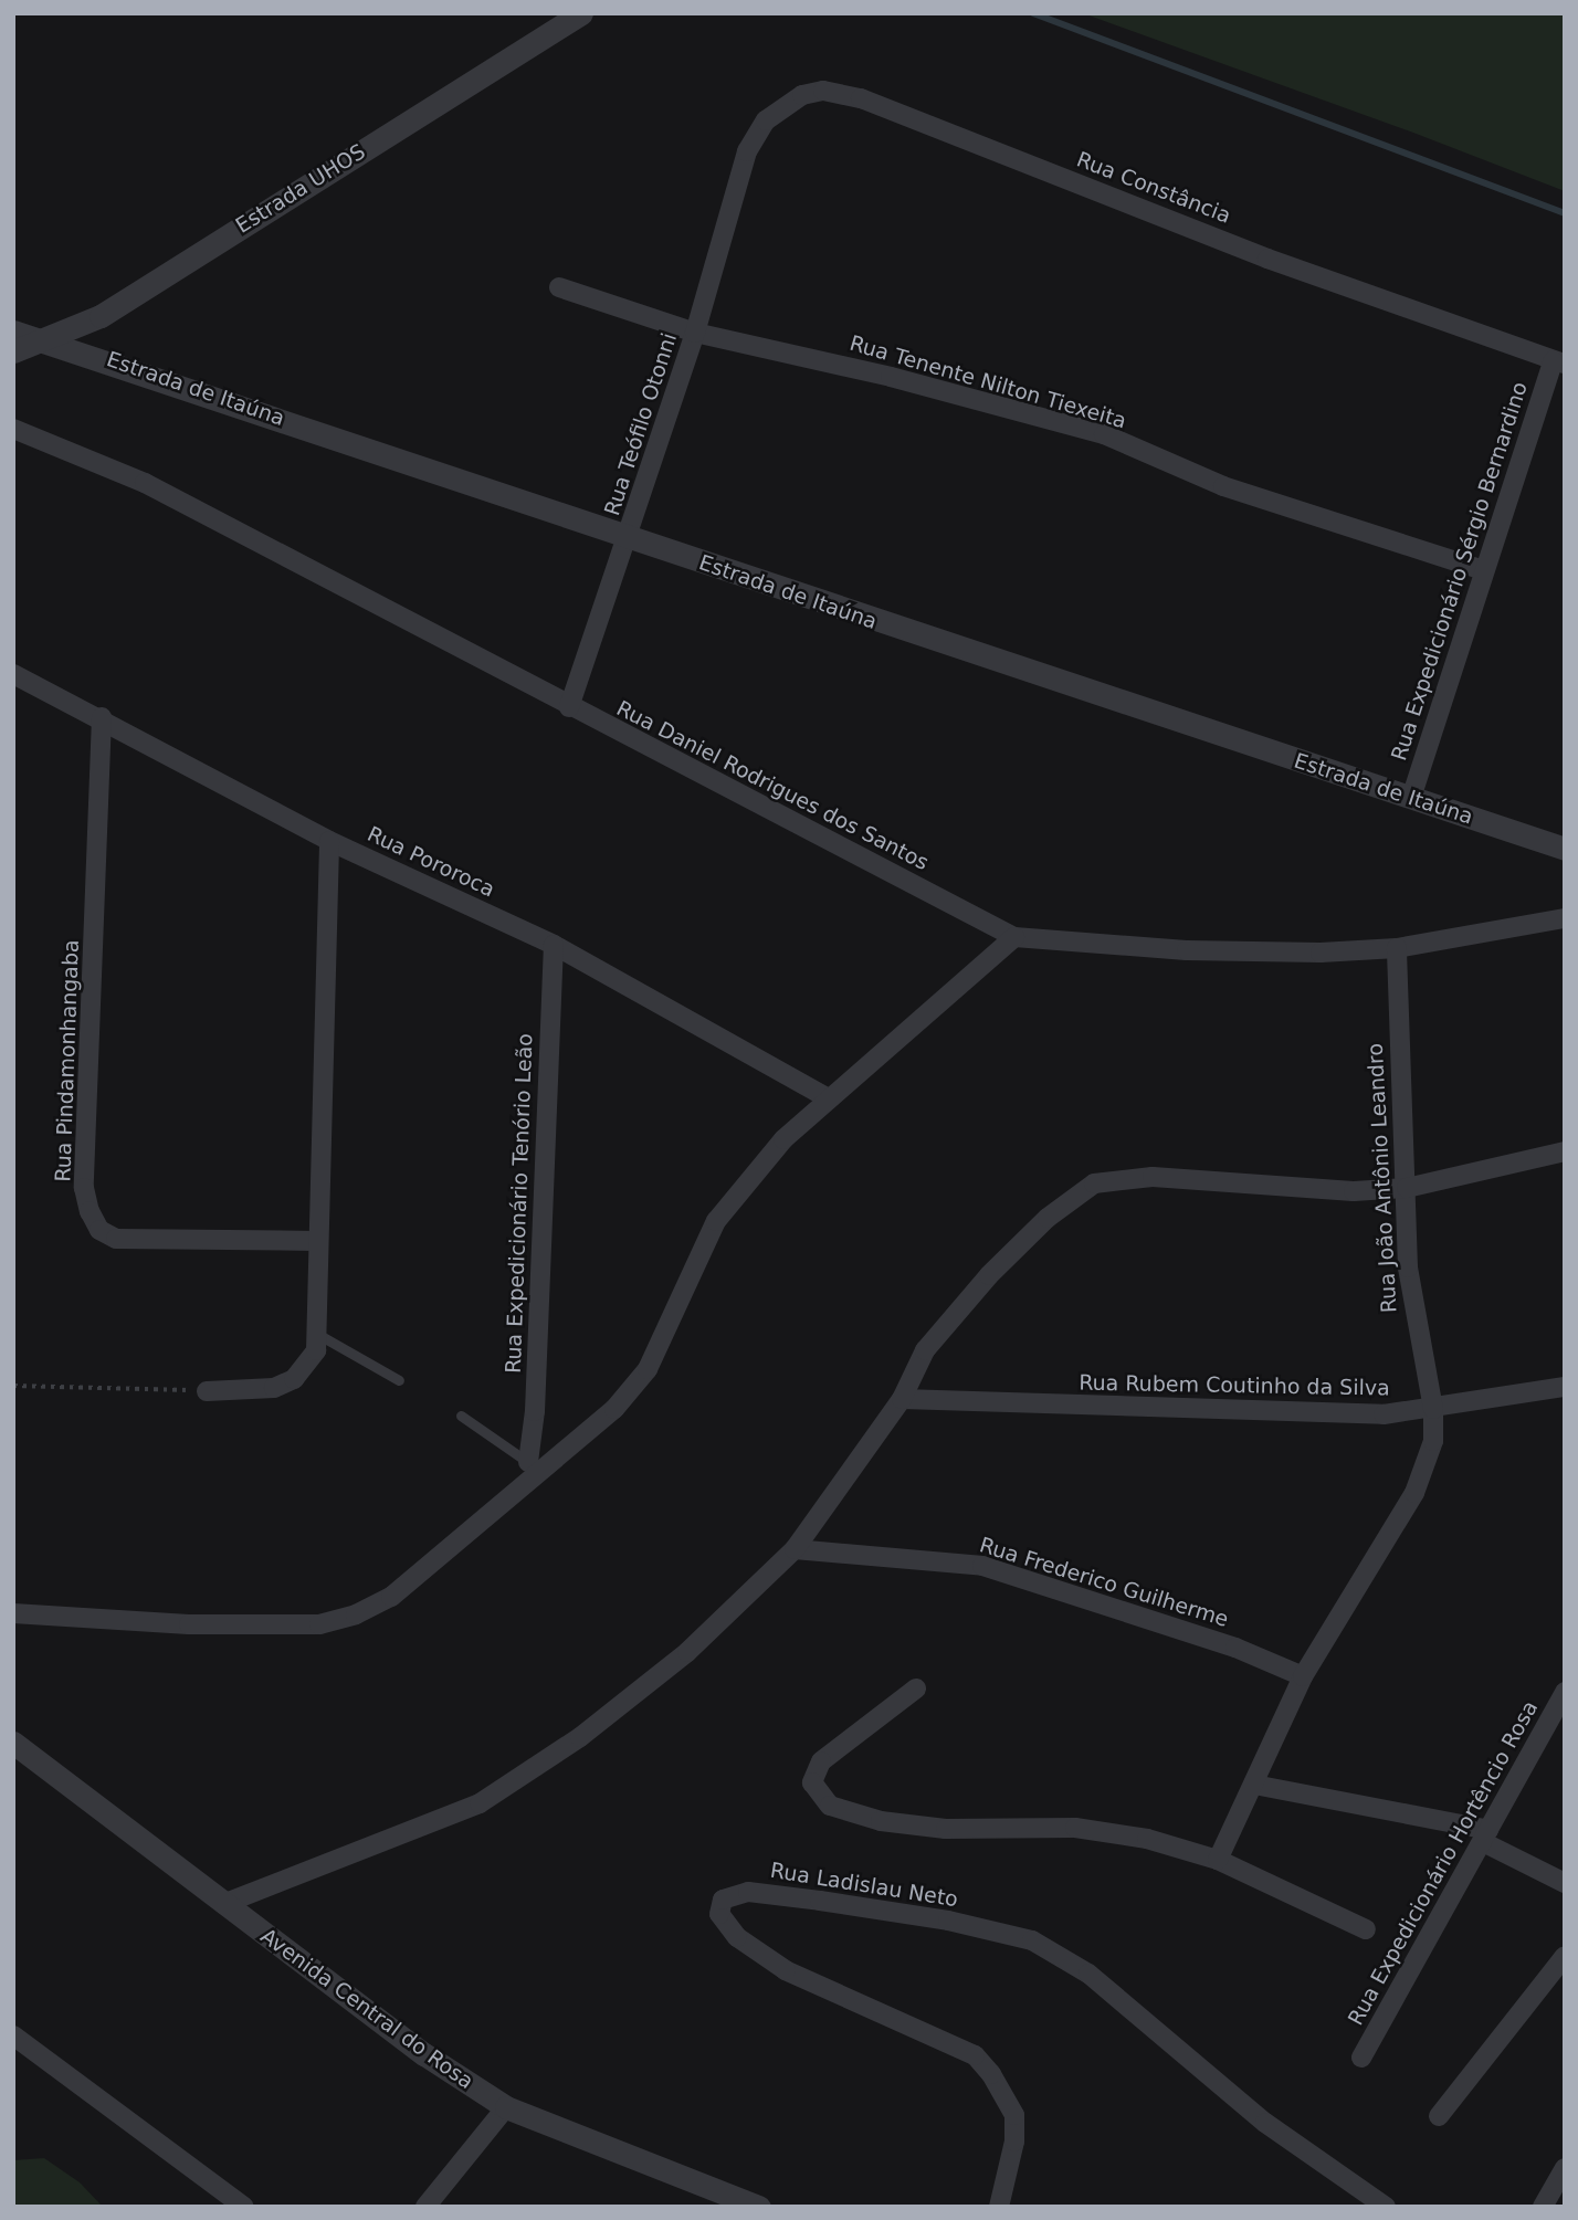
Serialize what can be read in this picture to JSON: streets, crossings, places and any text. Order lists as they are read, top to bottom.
{
  "streets": {
    "street": [
      "Rua Constância",
      "Estrada UHOS",
      "Rua Tenente Nilton Tiexeita",
      "Estrada de Itaúna",
      "Rua Teófilo Otonni",
      "Rua Expedicionário Sérgio Bernardino",
      "Rua Daniel Rodrigues dos Santos",
      "Rua Pororoca",
      "Rua Pindamonhangaba",
      "Rua João Antônio Leandro",
      "Rua Expedicionário Tenório Leão",
      "Rua Rubem Coutinho da Silva",
      "Rua Frederico Guilherme",
      "Rua Expedicionário Hortêncio Rosa",
      "Rua Ladislau Neto",
      "Avenida Central do Rosa"
    ]
  },
  "crossings": [
    ["Rua Constância", "Rua Teófilo Otonni"],
    ["Rua Constância", "Rua Expedicionário Sérgio Bernardino"],
    ["Estrada UHOS", "Estrada de Itaúna"],
    ["Rua Tenente Nilton Tiexeita", "Rua Teófilo Otonni"],
    ["Rua Tenente Nilton Tiexeita", "Rua Expedicionário Sérgio Bernardino"],
    ["Estrada de Itaúna", "Rua Teófilo Otonni"],
    ["Estrada de Itaúna", "Rua Expedicionário Sérgio Bernardino"],
    ["Rua Teófilo Otonni", "Rua Daniel Rodrigues dos Santos"],
    ["Rua Daniel Rodrigues dos Santos", "Rua João Antônio Leandro"],
    ["Rua Pororoca", "Rua Pindamonhangaba"],
    ["Rua Pororoca", "Rua Expedicionário Tenório Leão"],
    ["Rua João Antônio Leandro", "Rua Rubem Coutinho da Silva"],
    ["Rua João Antônio Leandro", "Rua Frederico Guilherme"]
  ]
}
